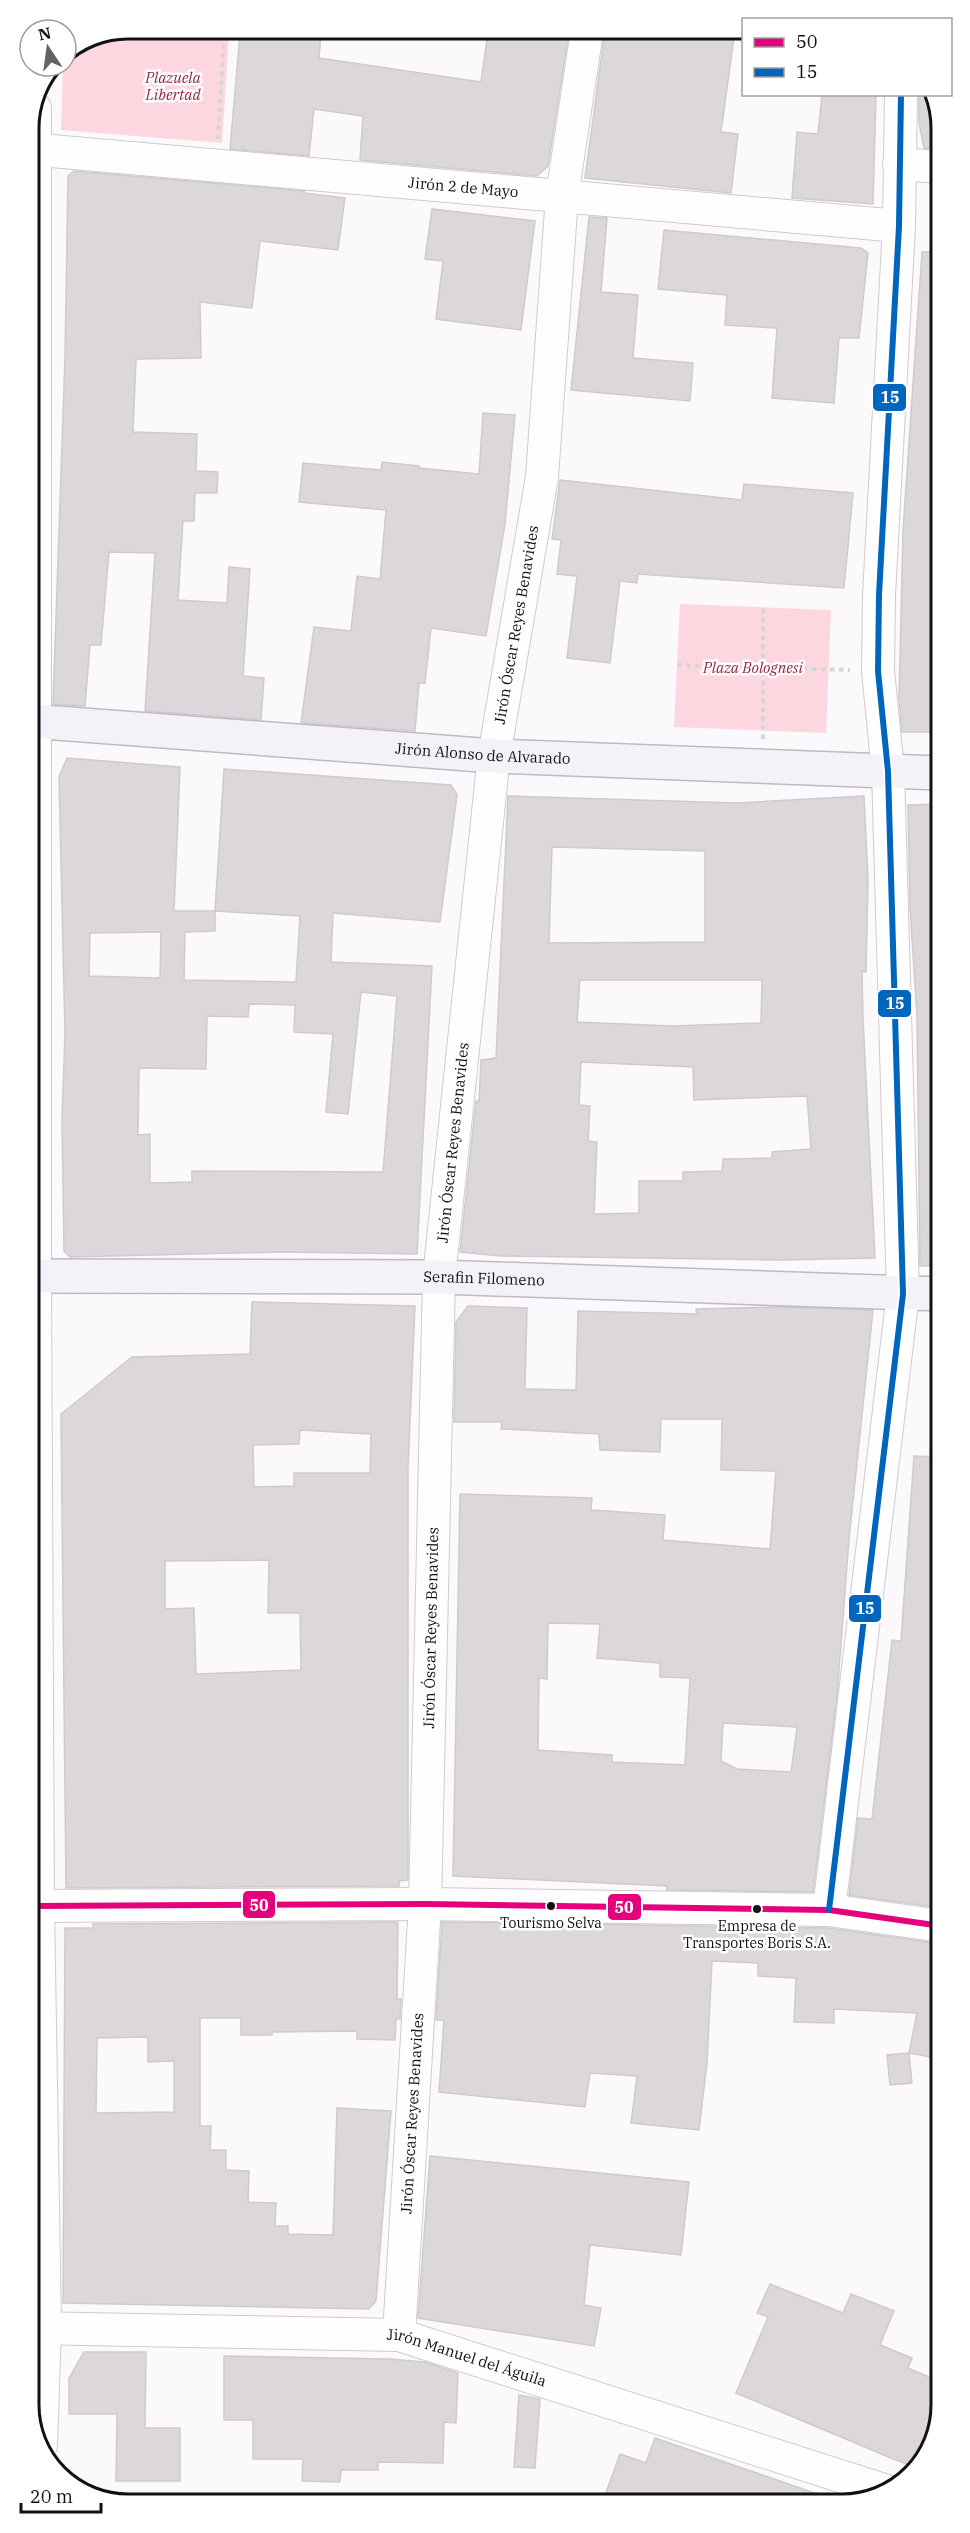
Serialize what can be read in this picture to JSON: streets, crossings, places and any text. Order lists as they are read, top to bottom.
{
  "streets": {
    "main road": ["Jirón Alonso de Alvarado", "Serafin Filomeno"],
    "street": ["Jirón 2 de Mayo", "Jirón Óscar Reyes Benavides", "Jirón Manuel del Águila"]
  },
  "crossings": [
    ["Jirón 2 de Mayo", "Jirón Óscar Reyes Benavides"],
    ["Jirón Óscar Reyes Benavides", "Jirón Alonso de Alvarado"],
    ["Jirón Óscar Reyes Benavides", "Serafin Filomeno"],
    ["Jirón Óscar Reyes Benavides", "Jirón Manuel del Águila"]
  ],
  "parks": ["Plazuela Libertad", "Plaza Bolognesi"],
  "places": ["Tourismo Selva", "Empresa de Transportes Boris S.A."],
  "lines": ["transit line 15", "transit line 50"],
  "legend": ["50", "15"],
  "scale_bar": "20 m",
  "north": "top"
}
